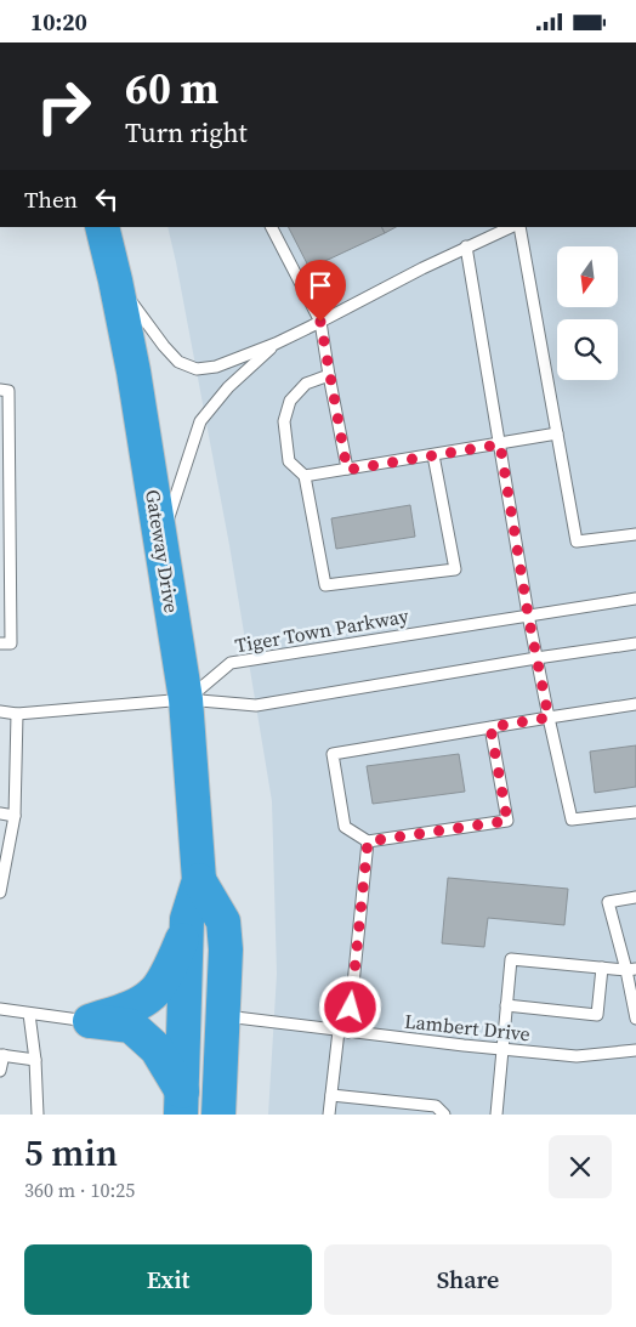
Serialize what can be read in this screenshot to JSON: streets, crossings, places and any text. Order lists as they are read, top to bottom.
{
  "streets": {
    "highway": ["Gateway Drive"],
    "lane": ["Tiger Town Parkway", "Lambert Drive"]
  },
  "crossings": [
    ["Gateway Drive", "Tiger Town Parkway"],
    ["Gateway Drive", "Lambert Drive"]
  ],
  "north": "bottom",
  "page": {
    "status": "10:20",
    "turn": ["60 m", "Turn right"],
    "then": "Then",
    "heading": ["5 min", "360 m · 10:25"],
    "buttons": ["Exit", "Share"]
  }
}
